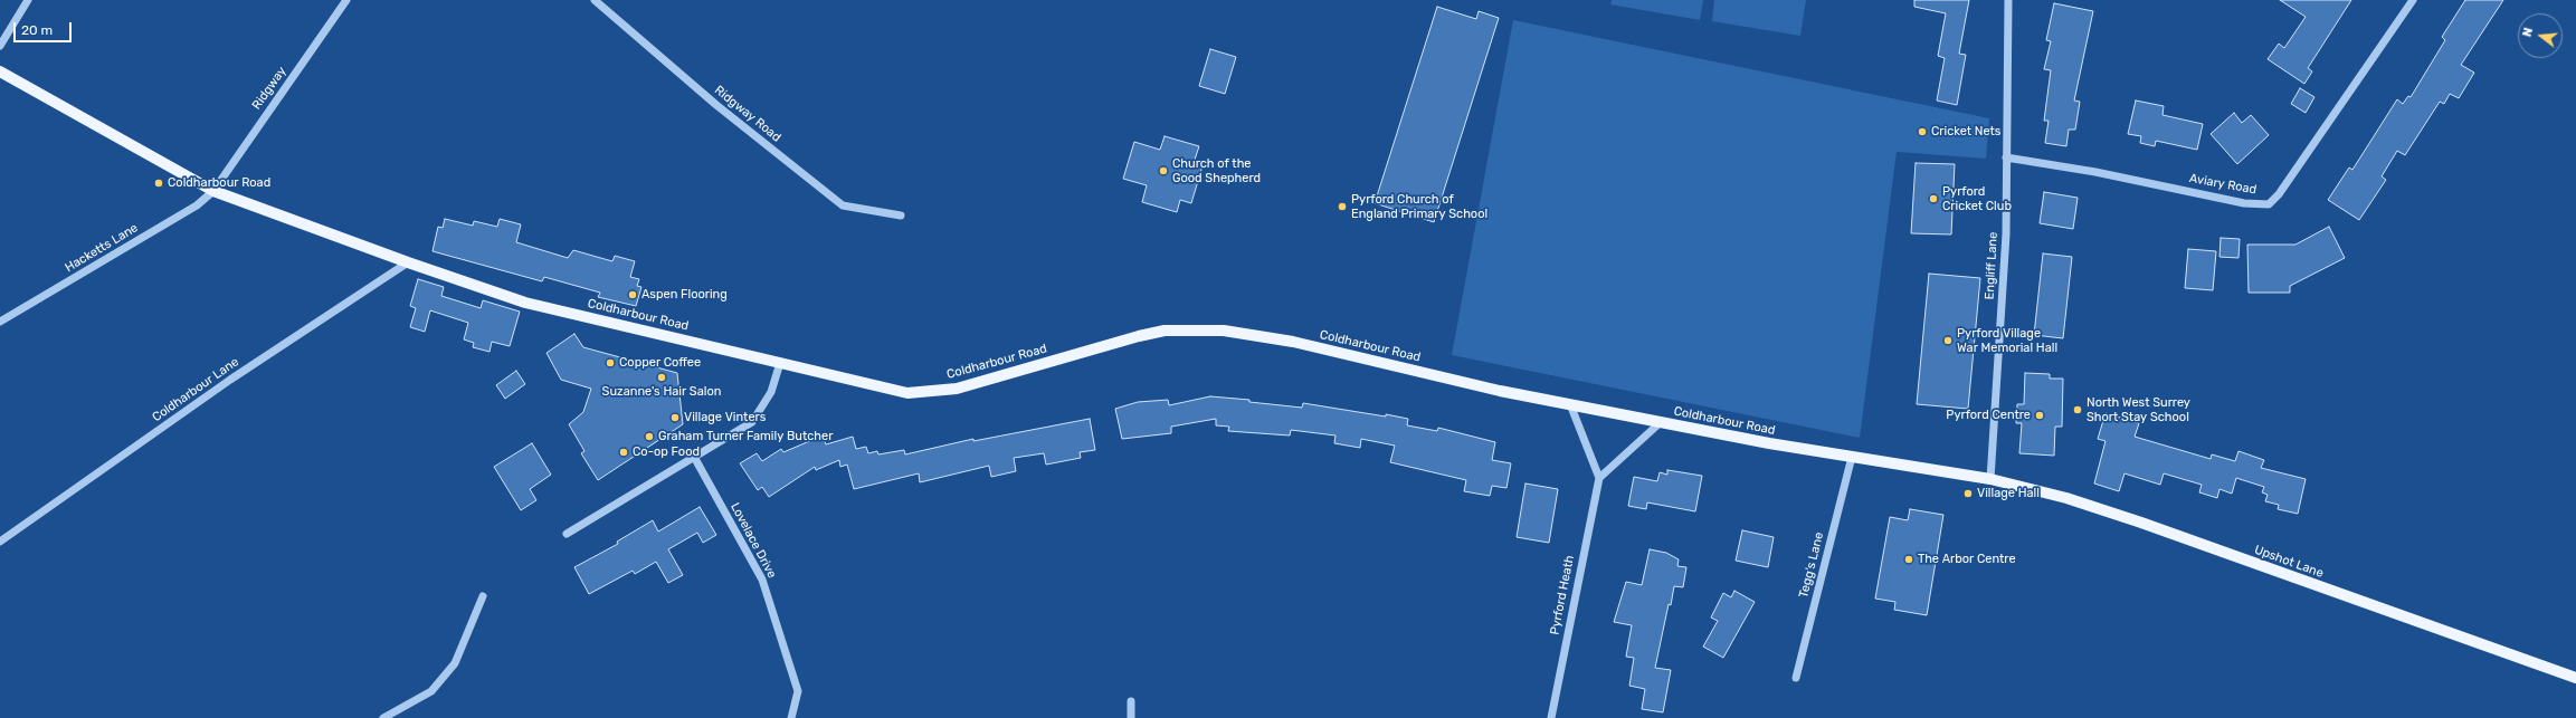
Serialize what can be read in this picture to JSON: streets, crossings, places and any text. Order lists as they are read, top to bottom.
{
  "streets": {
    "main road": ["Coldharbour Road", "Upshot Lane"],
    "street": [
      "Ridgway",
      "Ridgway Road",
      "Aviary Road",
      "Hacketts Lane",
      "Engliff Lane",
      "Coldharbour Lane",
      "Lovelace Drive",
      "Tegg's Lane",
      "Pyrford Heath"
    ]
  },
  "crossings": [
    ["Ridgway", "Hacketts Lane"],
    ["Ridgway", "Coldharbour Road"],
    ["Aviary Road", "Engliff Lane"],
    ["Hacketts Lane", "Coldharbour Road"],
    ["Engliff Lane", "Coldharbour Road"],
    ["Engliff Lane", "Upshot Lane"],
    ["Coldharbour Road", "Coldharbour Lane"],
    ["Coldharbour Road", "Upshot Lane"],
    ["Coldharbour Road", "Tegg's Lane"]
  ],
  "places": [
    "Cricket Nets",
    "Church of the Good Shepherd",
    "Coldharbour Road",
    "Pyrford Cricket Club",
    "Pyrford Church of England Primary School",
    "Aspen Flooring",
    "Pyrford Village War Memorial Hall",
    "Copper Coffee",
    "Suzanne's Hair Salon",
    "North West Surrey Short Stay School",
    "Pyrford Centre",
    "Village Vinters",
    "Graham Turner Family Butcher",
    "Co-op Food",
    "Village Hall",
    "The Arbor Centre"
  ],
  "scale_bar": "20 m",
  "north": "left"
}
